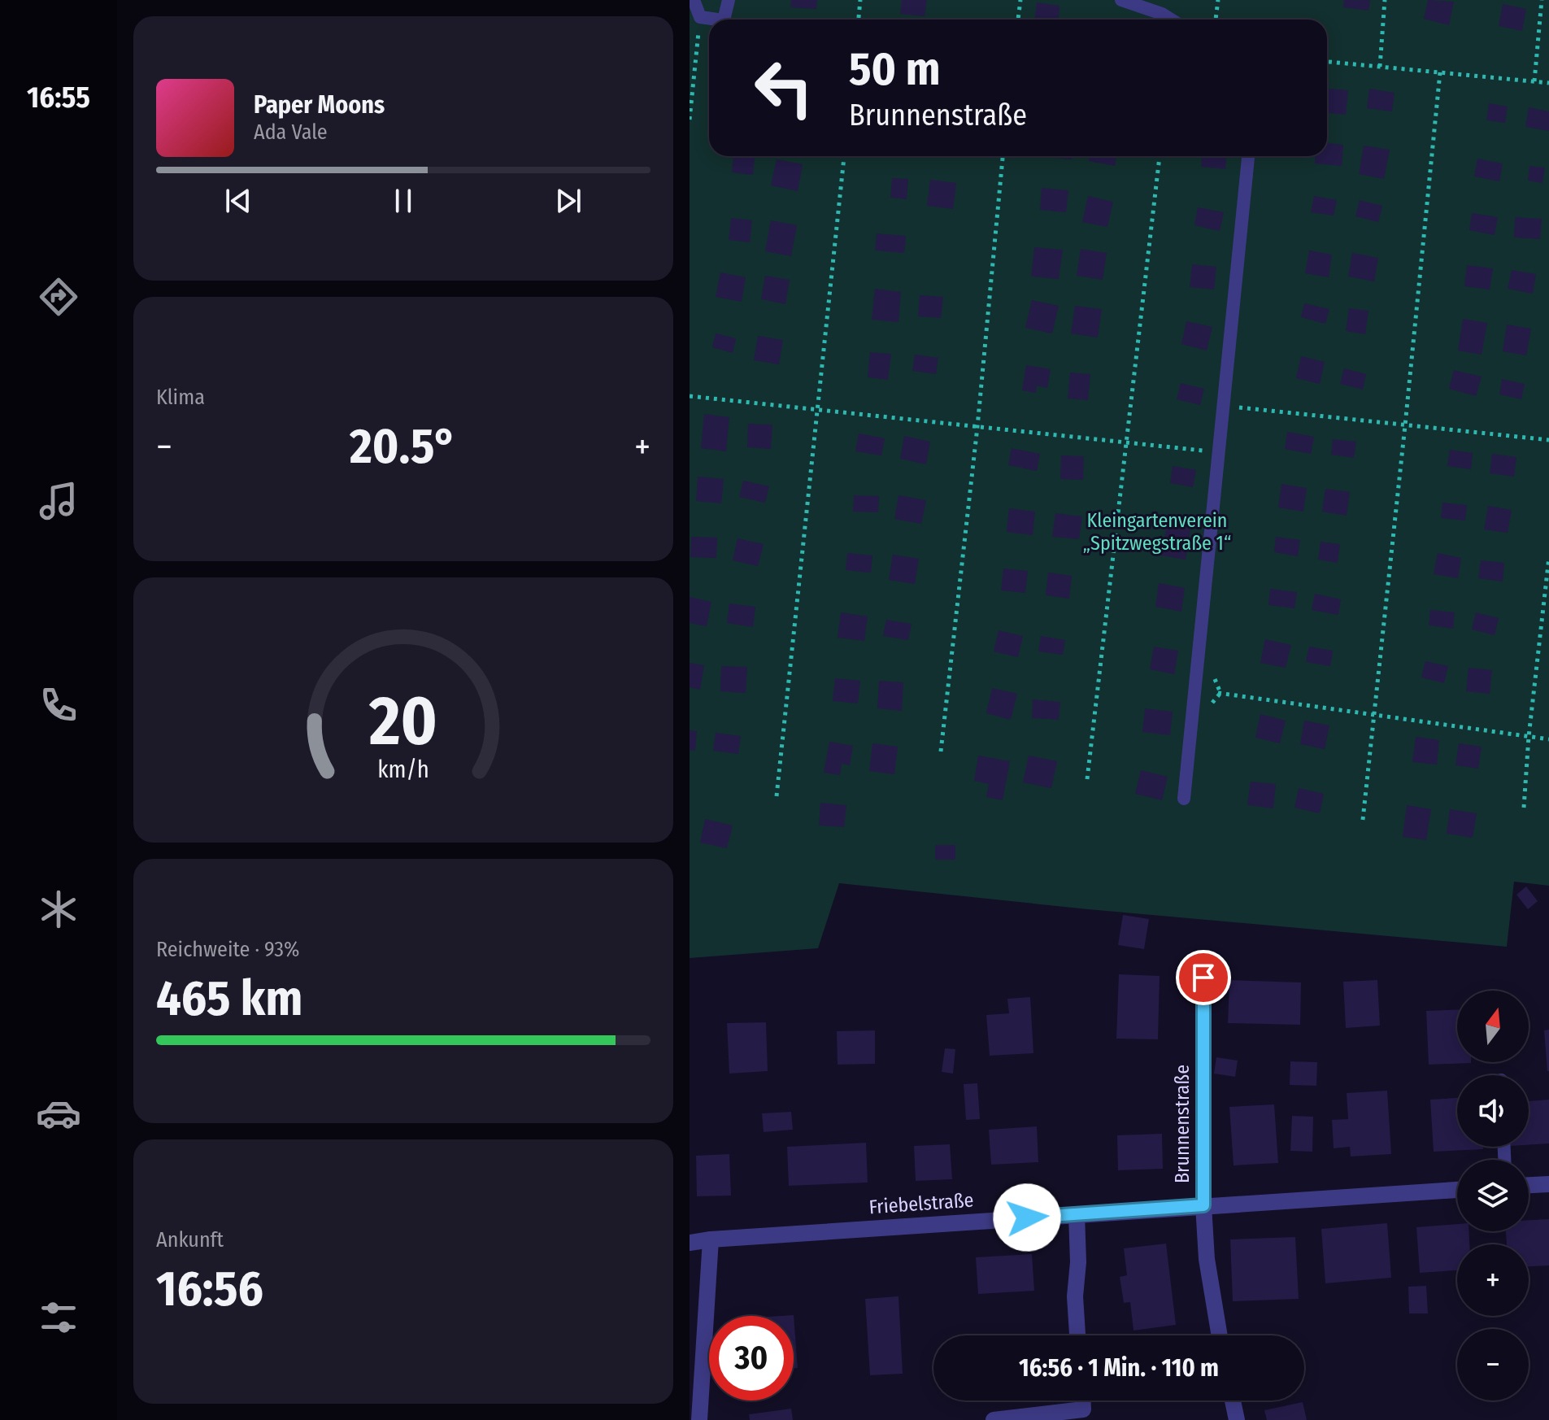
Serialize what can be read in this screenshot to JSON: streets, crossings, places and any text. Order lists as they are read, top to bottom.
{
  "streets": {
    "street": ["Brunnenstraße", "Friebelstraße"]
  },
  "crossings": [
    ["Brunnenstraße", "Friebelstraße"]
  ],
  "parks": ["Kleingartenverein „Spitzwegstraße 1“"],
  "north": "top",
  "page": {
    "tabs": "16:55",
    "turn": ["50 m", "Brunnenstraße"],
    "song": ["Paper Moons", "Ada Vale"],
    "tile": [
      "Klima",
      ["Reichweite · 93%", "465 km"],
      ["Ankunft", "16:56"]
    ],
    "heat": ["−", "20.5°", "+"],
    "map_buttons": ["+", "−"],
    "limit": "30",
    "trip": "16:56 · 1 Min. · 110 m",
    "gauge": ["20", "km/h"]
  }
}
